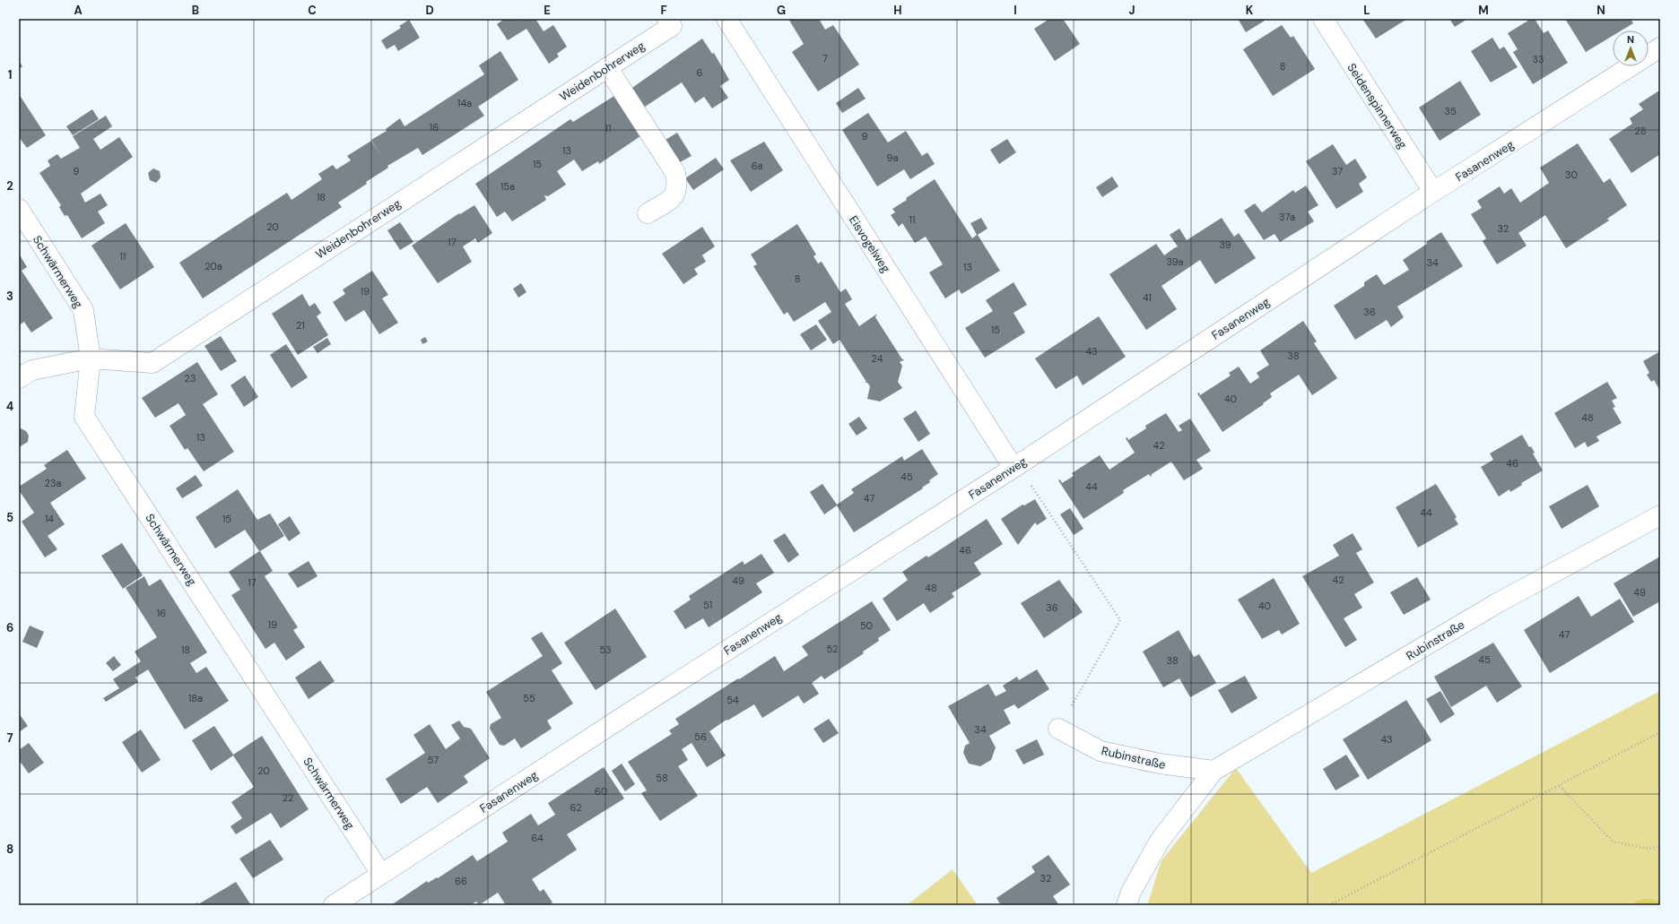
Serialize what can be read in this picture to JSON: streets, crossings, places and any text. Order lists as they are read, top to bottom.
{
  "streets": {
    "street": [
      "Weidenbohrerweg",
      "Seidenspinnerweg",
      "Fasanenweg",
      "Eisvogelweg",
      "Schwärmerweg",
      "Rubinstraße"
    ]
  },
  "crossings": [
    ["Weidenbohrerweg", "Schwärmerweg"],
    ["Seidenspinnerweg", "Fasanenweg"],
    ["Fasanenweg", "Eisvogelweg"],
    ["Fasanenweg", "Schwärmerweg"]
  ],
  "house_numbers": [
    "7",
    "33",
    "8",
    "6",
    "14a",
    "35",
    "16",
    "11",
    "28",
    "9",
    "13",
    "9a",
    "15",
    "6a",
    "9",
    "37",
    "30",
    "15a",
    "18",
    "37a",
    "11",
    "20",
    "32",
    "17",
    "39",
    "11",
    "39a",
    "34",
    "20a",
    "13",
    "8",
    "19",
    "41",
    "36",
    "21",
    "15",
    "43",
    "38",
    "24",
    "23",
    "40",
    "48",
    "13",
    "42",
    "46",
    "45",
    "23a",
    "44",
    "47",
    "44",
    "14",
    "15",
    "46",
    "42",
    "49",
    "17",
    "48",
    "49",
    "51",
    "40",
    "36",
    "16",
    "19",
    "50",
    "47",
    "52",
    "18",
    "53",
    "45",
    "38",
    "18a",
    "55",
    "54",
    "34",
    "56",
    "43",
    "57",
    "20",
    "58",
    "60",
    "22",
    "62",
    "64",
    "32",
    "66"
  ],
  "north": "top",
  "grid": {
    "columns": [
      "A",
      "B",
      "C",
      "D",
      "E",
      "F",
      "G",
      "H",
      "I",
      "J",
      "K",
      "L",
      "M",
      "N"
    ],
    "rows": [
      "1",
      "2",
      "3",
      "4",
      "5",
      "6",
      "7",
      "8"
    ]
  }
}
